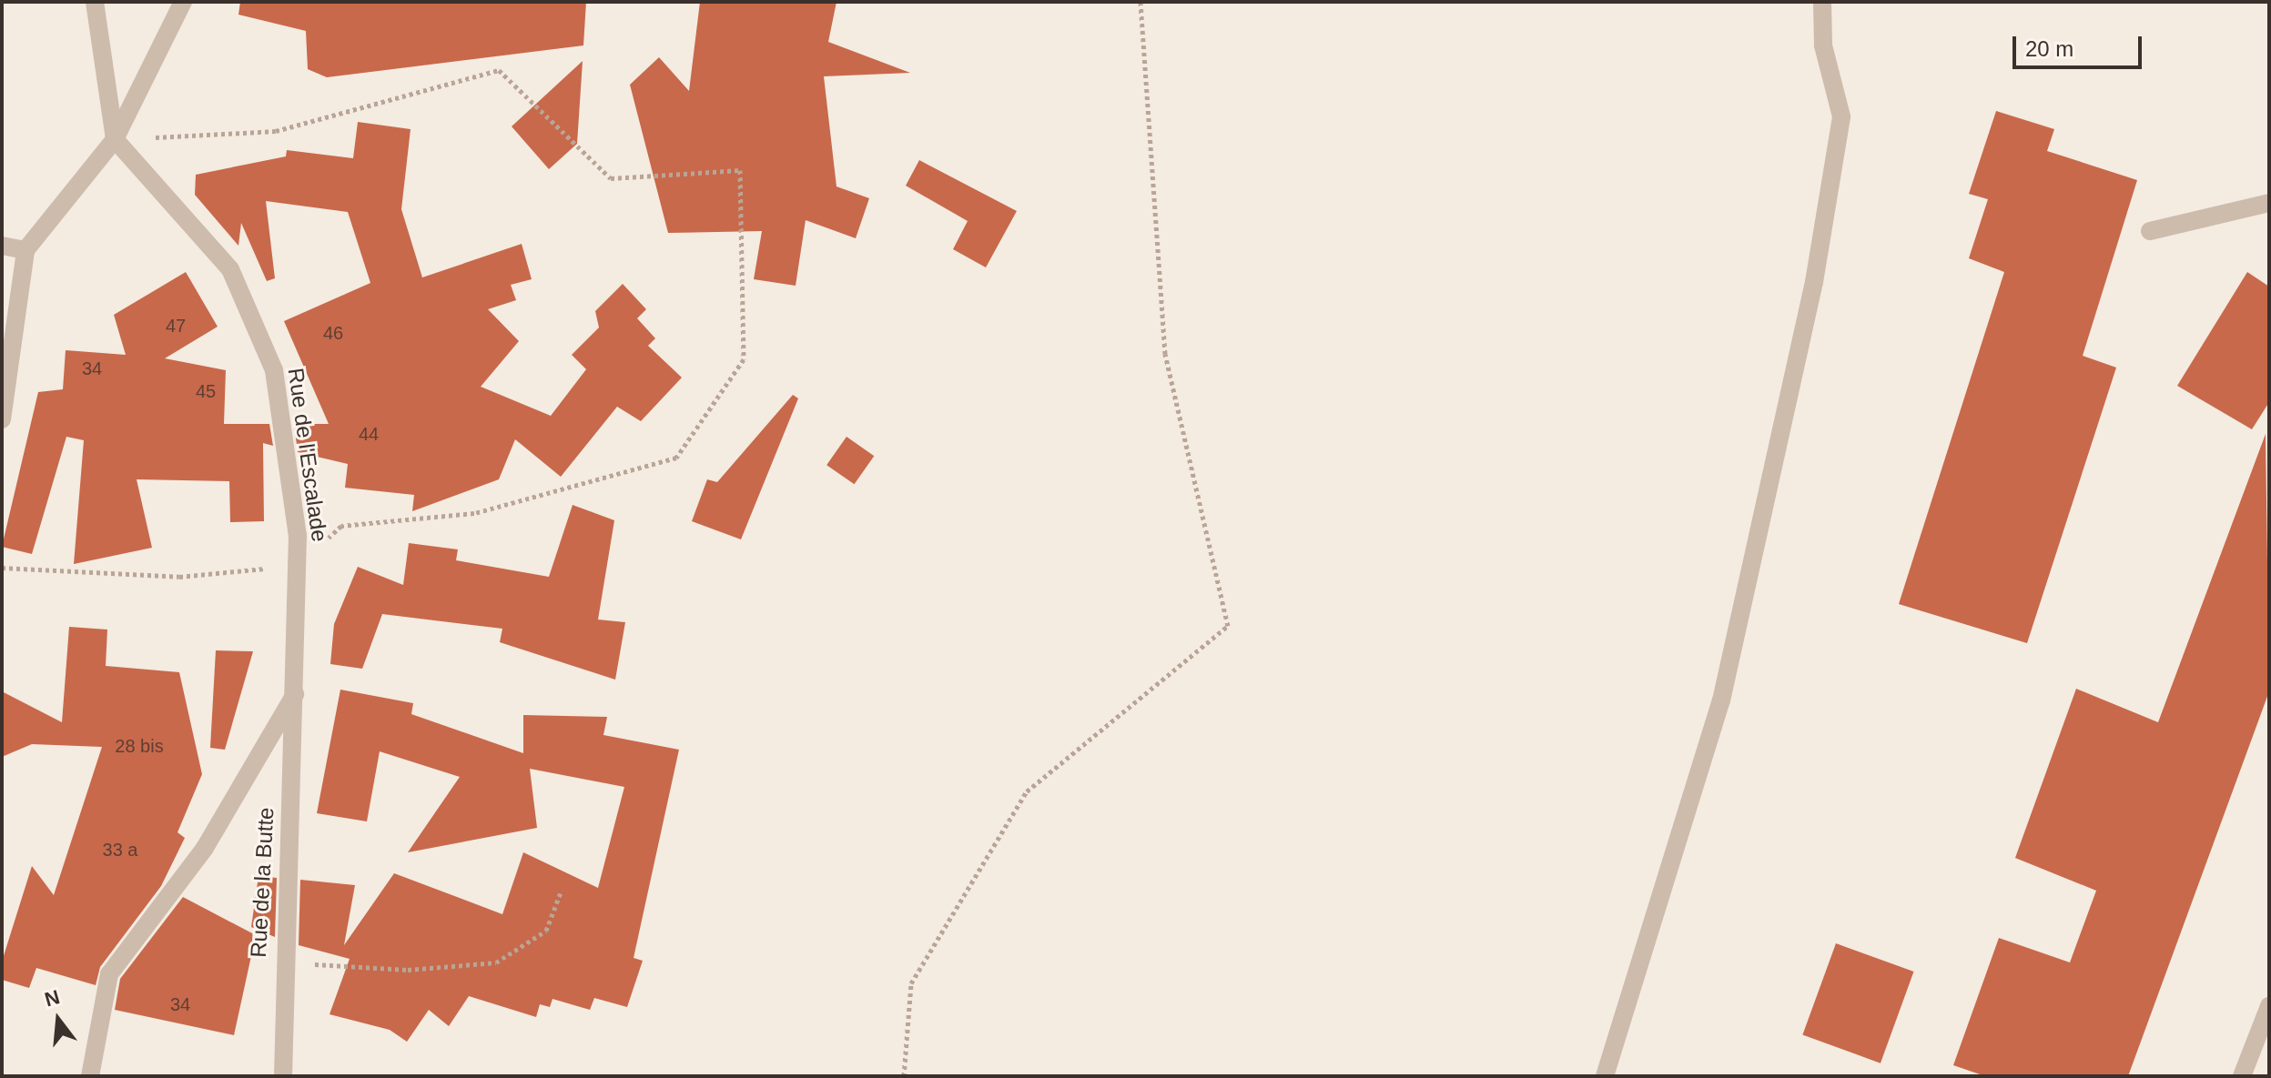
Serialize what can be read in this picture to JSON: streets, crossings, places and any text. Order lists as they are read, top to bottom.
{
  "streets": {
    "street": ["Rue de l'Escalade", "Rue de la Butte"]
  },
  "crossings": [
    ["Rue de l'Escalade", "Rue de la Butte"]
  ],
  "house_numbers": [
    "47",
    "46",
    "34",
    "45",
    "44",
    "28 bis",
    "33 a",
    "34"
  ],
  "scale_bar": "20 m",
  "north": "top"
}
